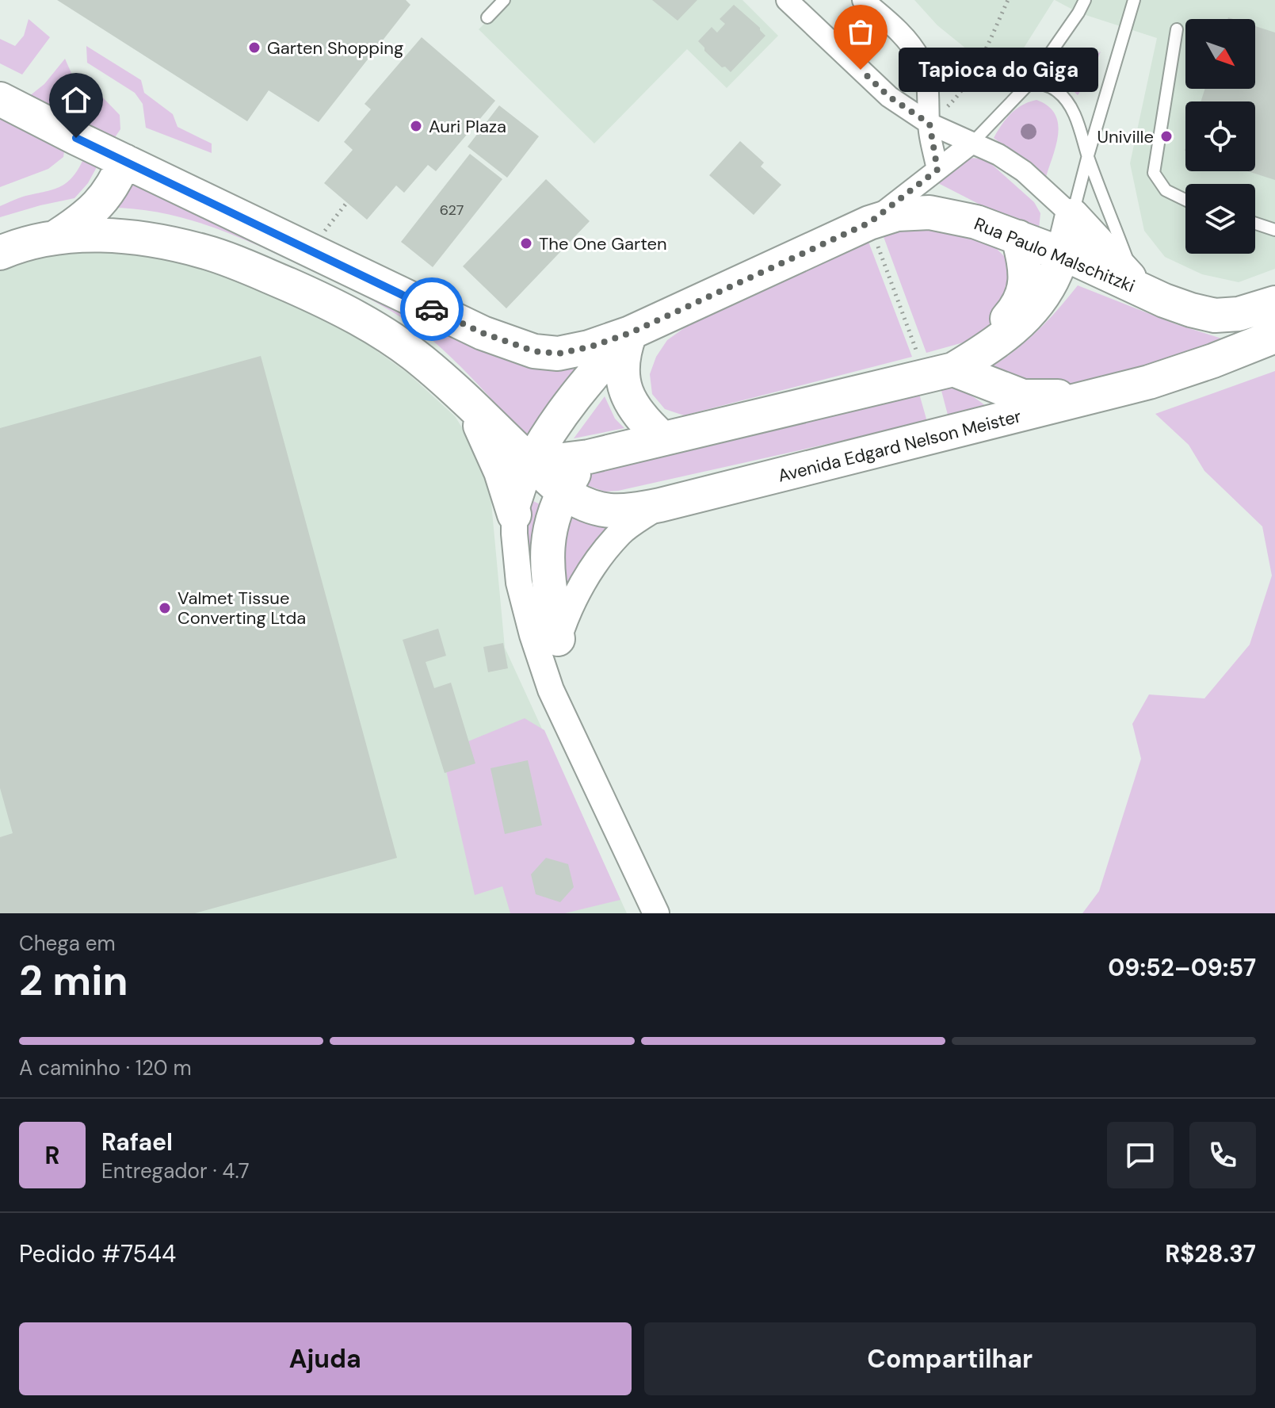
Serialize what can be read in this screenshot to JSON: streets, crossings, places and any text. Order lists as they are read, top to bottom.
{
  "streets": {
    "main road": ["Rua Paulo Malschitzki", "Avenida Edgard Nelson Meister"]
  },
  "places": [
    "Garten Shopping",
    "Tapioca do Giga",
    "Auri Plaza",
    "Univille",
    "The One Garten",
    "Valmet Tissue Converting Ltda"
  ],
  "house_numbers": ["627"],
  "north": "bottom right",
  "page": {
    "bubble": "Tapioca do Giga",
    "heading": ["2 min", "Chega em", "09:52–09:57"],
    "panel": [
      "Rafael",
      "Entregador · 4.7",
      "Pedido #7544",
      "R$28.37"
    ],
    "bar": "A caminho · 120 m",
    "round": "R",
    "buttons": ["Ajuda", "Compartilhar"]
  }
}
